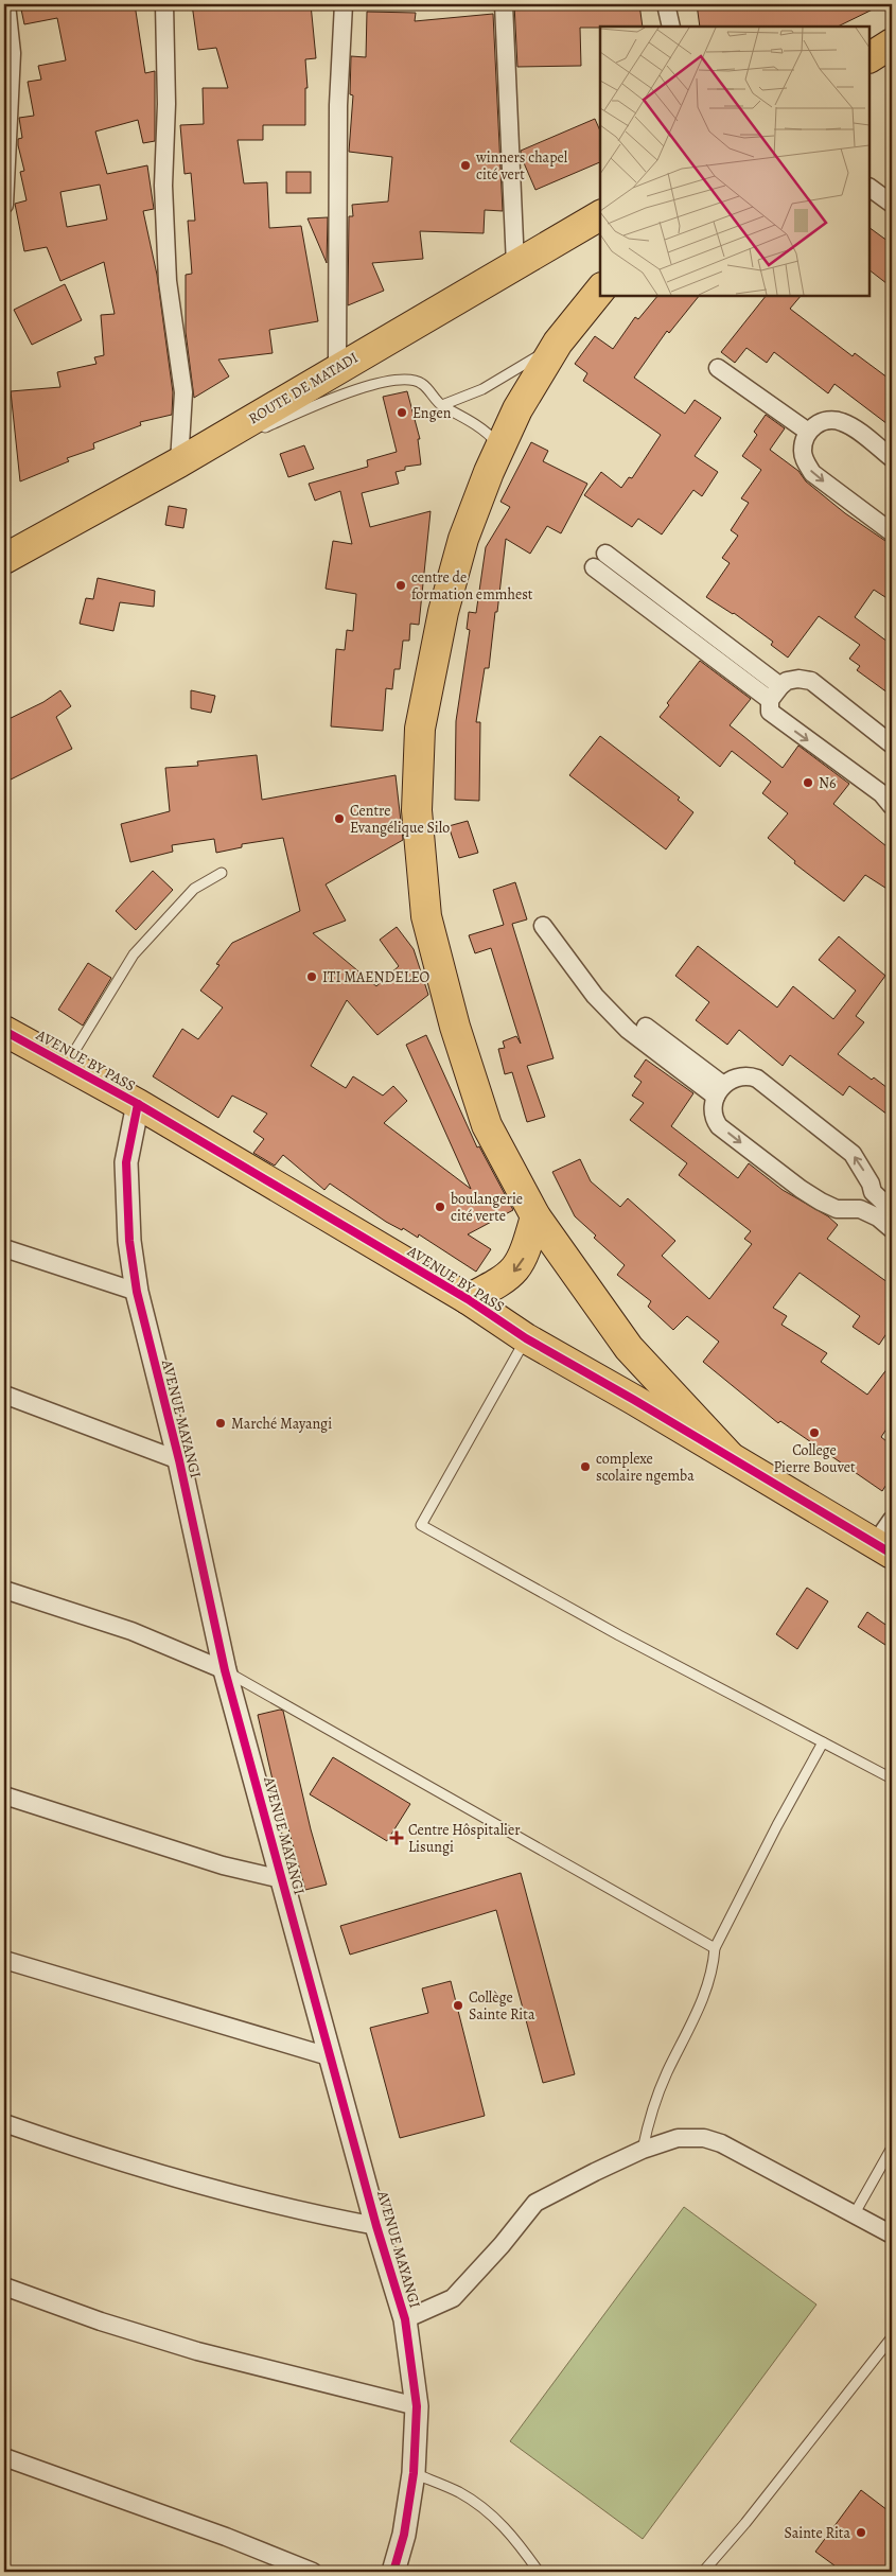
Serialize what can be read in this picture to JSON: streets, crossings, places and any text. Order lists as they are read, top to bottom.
{
  "streets": {
    "highway": ["ROUTE DE MATADI", "AVENUE BY PASS"],
    "street": ["AVENUE MAYANGI"]
  },
  "crossings": [
    ["AVENUE BY PASS", "AVENUE MAYANGI"]
  ],
  "places": {
    "other": [
      "winners chapel cité vert",
      "Engen",
      "centre de formation emmhest",
      "N6",
      "Centre Evangélique Silo",
      "ITI MAENDELEO",
      "boulangerie cité verte",
      "Marché Mayangi",
      "College Pierre Bouvet",
      "complexe scolaire ngemba",
      "Collège Sainte Rita",
      "Sainte Rita"
    ],
    "health": ["Centre Hôspitalier Lisungi"]
  }
}
